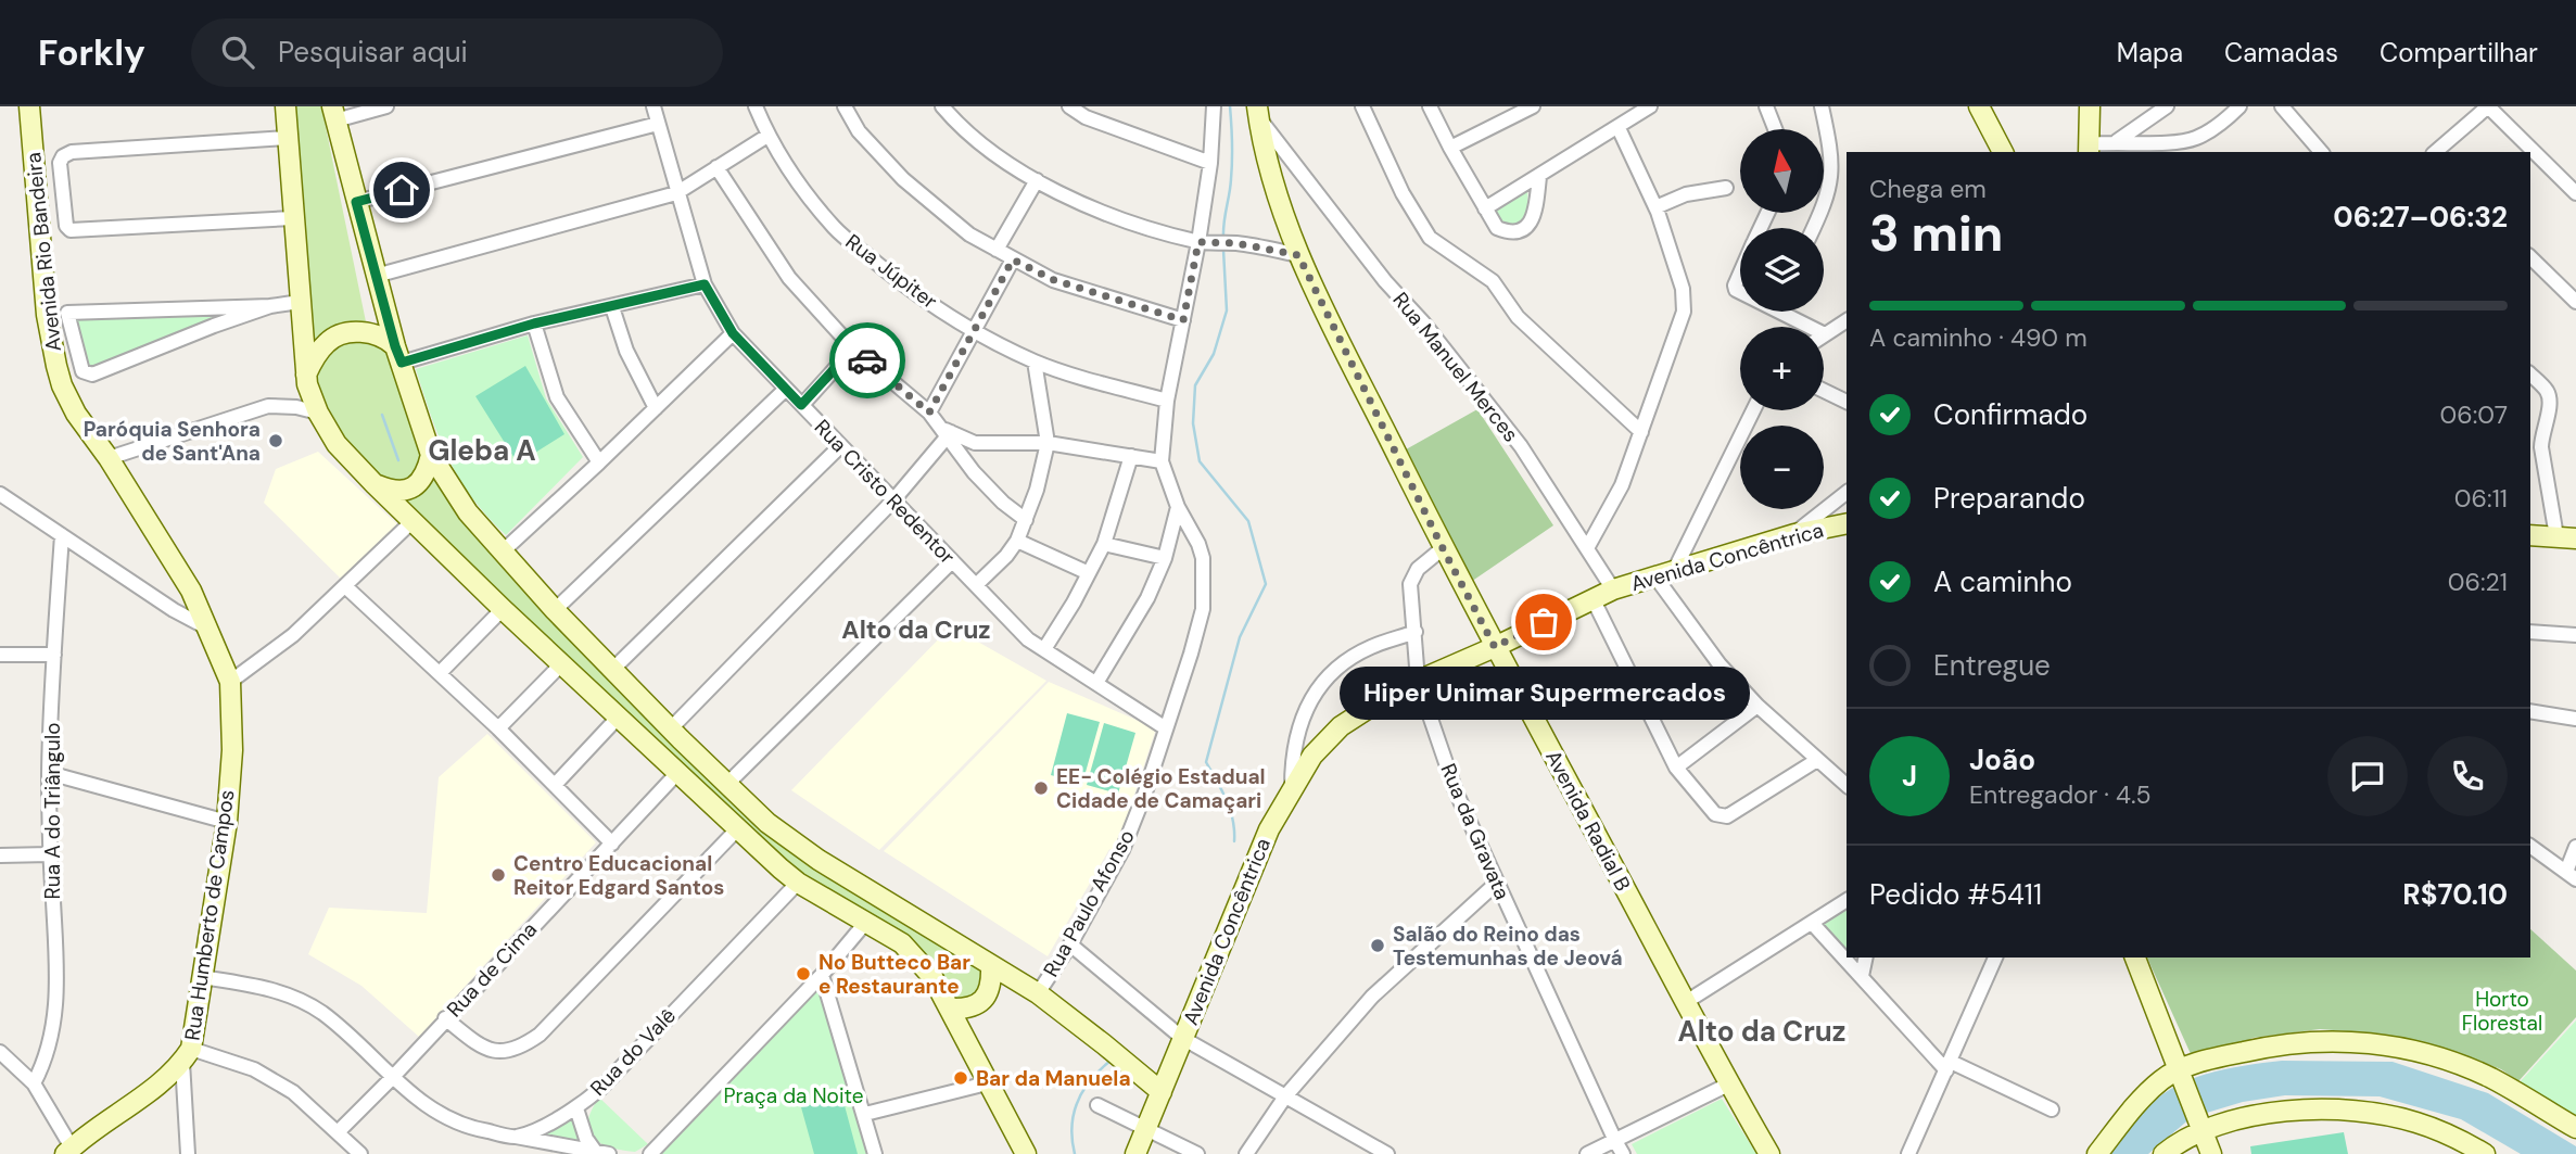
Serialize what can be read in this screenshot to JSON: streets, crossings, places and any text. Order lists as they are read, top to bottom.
{
  "streets": {
    "street": [
      "Avenida Rio Bandeira",
      "Rua Júpiter",
      "Rua Manuel Merces",
      "Rua Cristo Redentor",
      "Avenida Concêntrica",
      "Rua A do Triângulo",
      "Avenida Radial B",
      "Rua da Gravata",
      "Rua Paulo Afonso",
      "Rua Humberto de Campos",
      "Rua de Cima",
      "Rua do Valê"
    ]
  },
  "crossings": [
    ["Avenida Rio Bandeira", "Rua Humberto de Campos"],
    ["Rua Júpiter", "Rua Paulo Afonso"],
    ["Rua Manuel Merces", "Avenida Concêntrica"],
    ["Rua Manuel Merces", "Avenida Radial B"],
    ["Rua Cristo Redentor", "Rua Paulo Afonso"],
    ["Avenida Concêntrica", "Avenida Radial B"],
    ["Avenida Concêntrica", "Rua da Gravata"],
    ["Avenida Radial B", "Rua da Gravata"]
  ],
  "districts": ["Gleba A", "Alto da Cruz", "Alto da Cruz"],
  "parks": ["Horto Florestal", "Praça da Noite"],
  "places": [
    "Paróquia Senhora de Sant'Ana",
    "Hiper Unimar Supermercados",
    "EE- Colégio Estadual Cidade de Camaçari",
    "Centro Educacional Reitor Edgard Santos",
    "Salão do Reino das Testemunhas de Jeová",
    "No Butteco Bar e Restaurante",
    "Bar da Manuela"
  ],
  "north": "top",
  "page": {
    "header": "Forkly",
    "search": "Pesquisar aqui",
    "nav": ["Mapa", "Camadas", "Compartilhar"],
    "map_buttons": ["+", "−"],
    "heading": ["3 min", "Chega em", "06:27–06:32"],
    "panel": [
      "João",
      "Entregador · 4.5",
      "Pedido #5411",
      "R$70.10"
    ],
    "bar": "A caminho · 490 m",
    "list": [
      ["Confirmado", "06:07"],
      ["Preparando", "06:11"],
      ["A caminho", "06:21"],
      "Entregue"
    ],
    "bubble": "Hiper Unimar Supermercados",
    "round": "J"
  }
}
